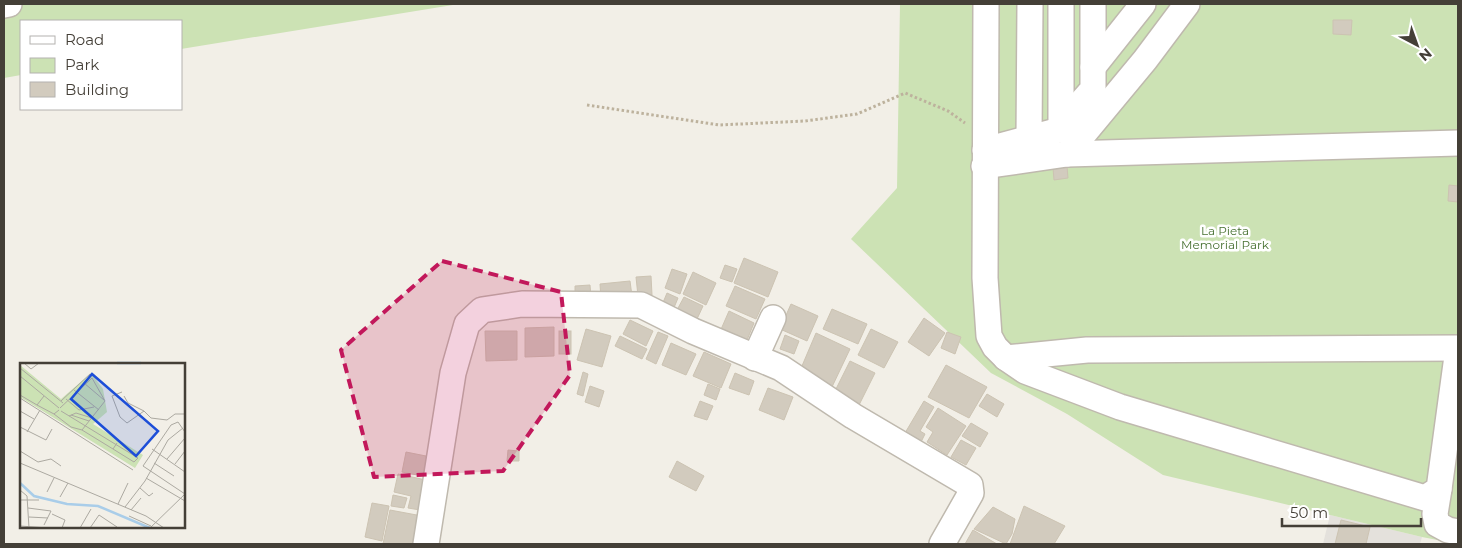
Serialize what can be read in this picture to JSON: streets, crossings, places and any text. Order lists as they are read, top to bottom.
{
  "parks": ["La Pieta Memorial Park"],
  "legend": ["Road", "Park", "Building"],
  "scale_bar": "50 m",
  "north": "bottom right"
}
